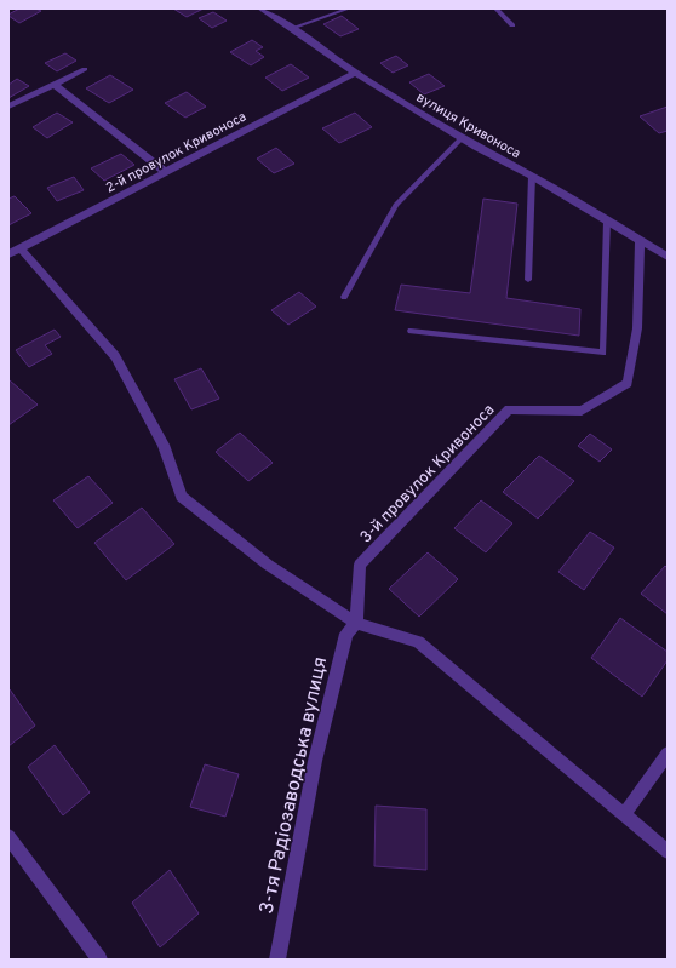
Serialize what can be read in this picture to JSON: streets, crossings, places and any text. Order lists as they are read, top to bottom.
{
  "streets": {
    "street": [
      "вулиця Кривоноса",
      "2-й провулок Кривоноса",
      "3-й провулок Кривоноса",
      "3-тя Радіозаводська вулиця"
    ]
  },
  "crossings": [
    ["вулиця Кривоноса", "2-й провулок Кривоноса"],
    ["вулиця Кривоноса", "3-й провулок Кривоноса"],
    ["3-й провулок Кривоноса", "3-тя Радіозаводська вулиця"]
  ]
}
